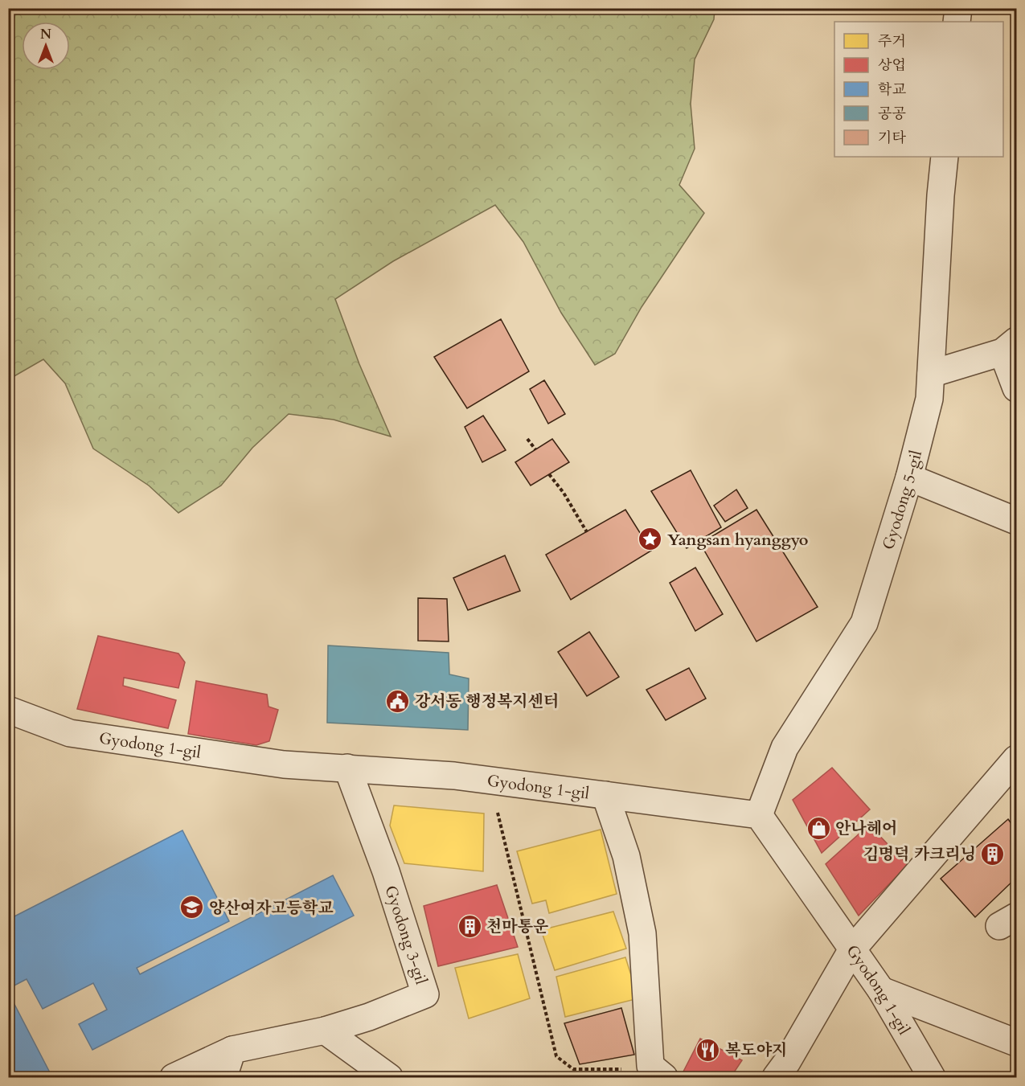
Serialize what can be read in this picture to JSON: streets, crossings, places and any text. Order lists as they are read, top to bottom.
{
  "streets": {
    "street": ["Gyodong 5-gil", "Gyodong 1-gil", "Gyodong 3-gil"]
  },
  "crossings": [
    ["Gyodong 5-gil", "Gyodong 1-gil"],
    ["Gyodong 1-gil", "Gyodong 3-gil"]
  ],
  "places": {
    "place": ["Yangsan hyanggyo"],
    "public building": ["강서동 행정복지센터"],
    "shop": ["안나헤어"],
    "building": ["김명덕 카크리닝", "천마통운"],
    "school or university": ["양산여자고등학교"],
    "restaurant": ["복도야지"]
  },
  "legend": [
    "주거",
    "상업",
    "학교",
    "공공",
    "기타"
  ],
  "north": "top"
}
